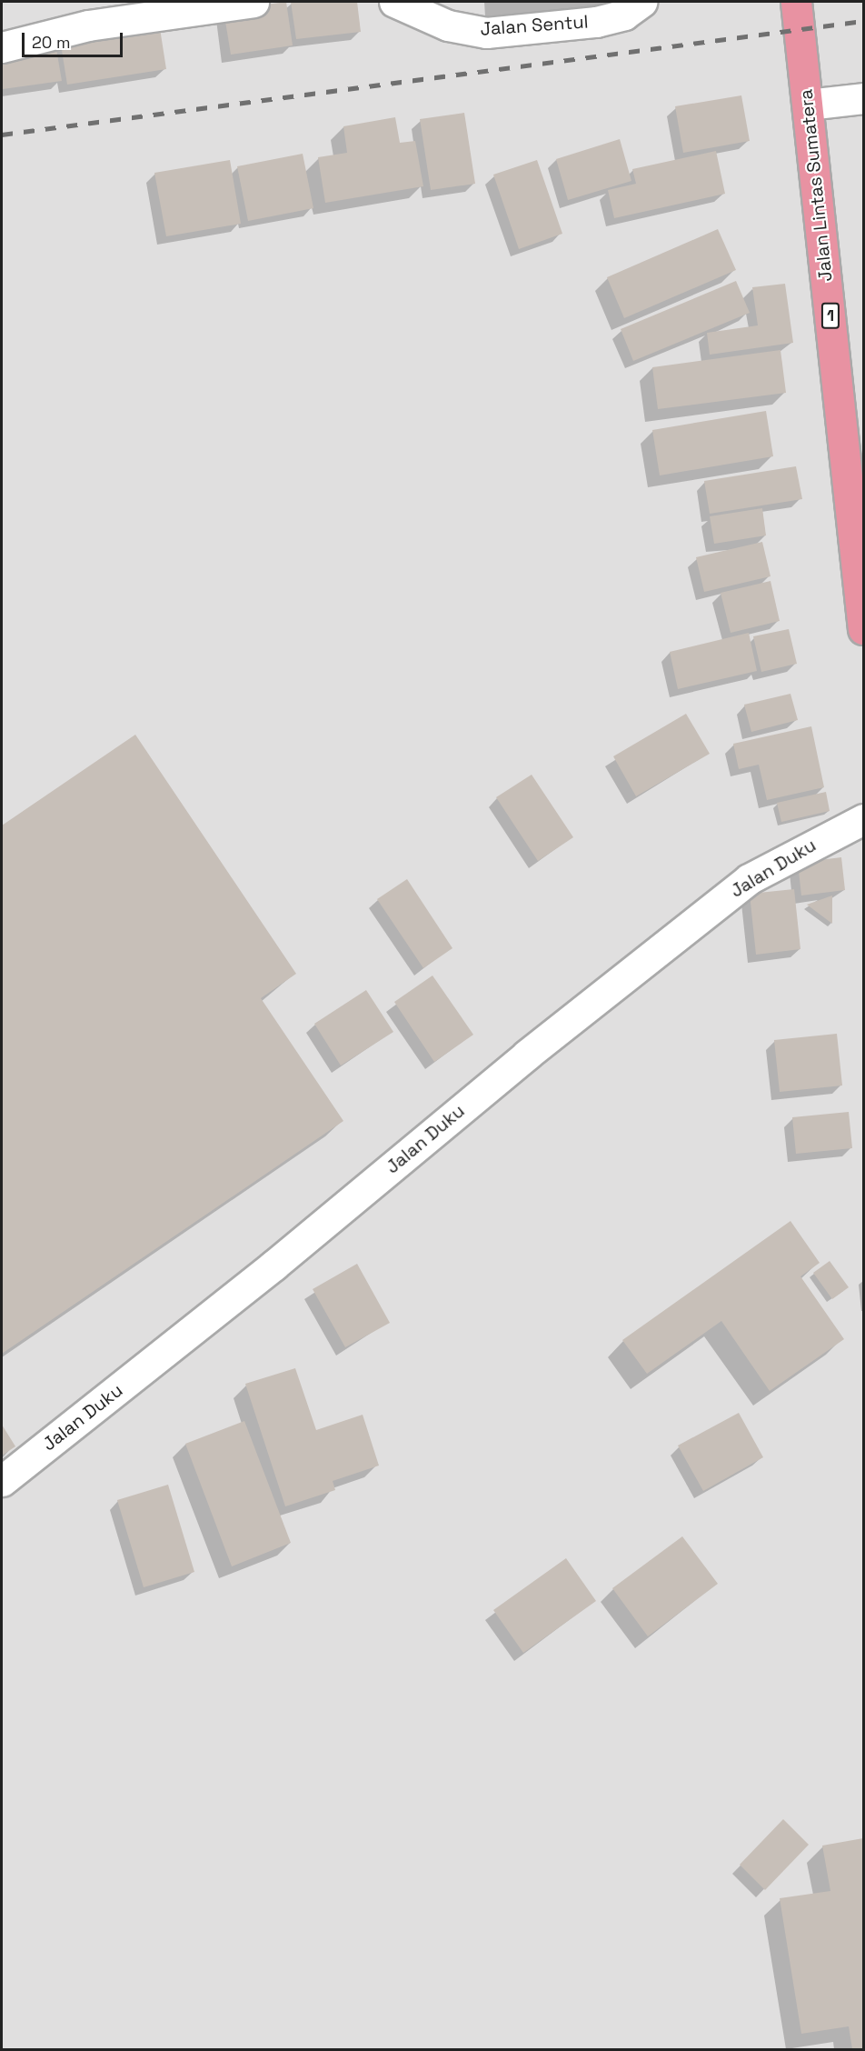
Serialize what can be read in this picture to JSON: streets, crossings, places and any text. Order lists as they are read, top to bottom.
{
  "streets": {
    "highway": ["Jalan Lintas Sumatera", "1"],
    "street": ["Jalan Sentul", "Jalan Duku"]
  },
  "scale_bar": "20 m"
}
